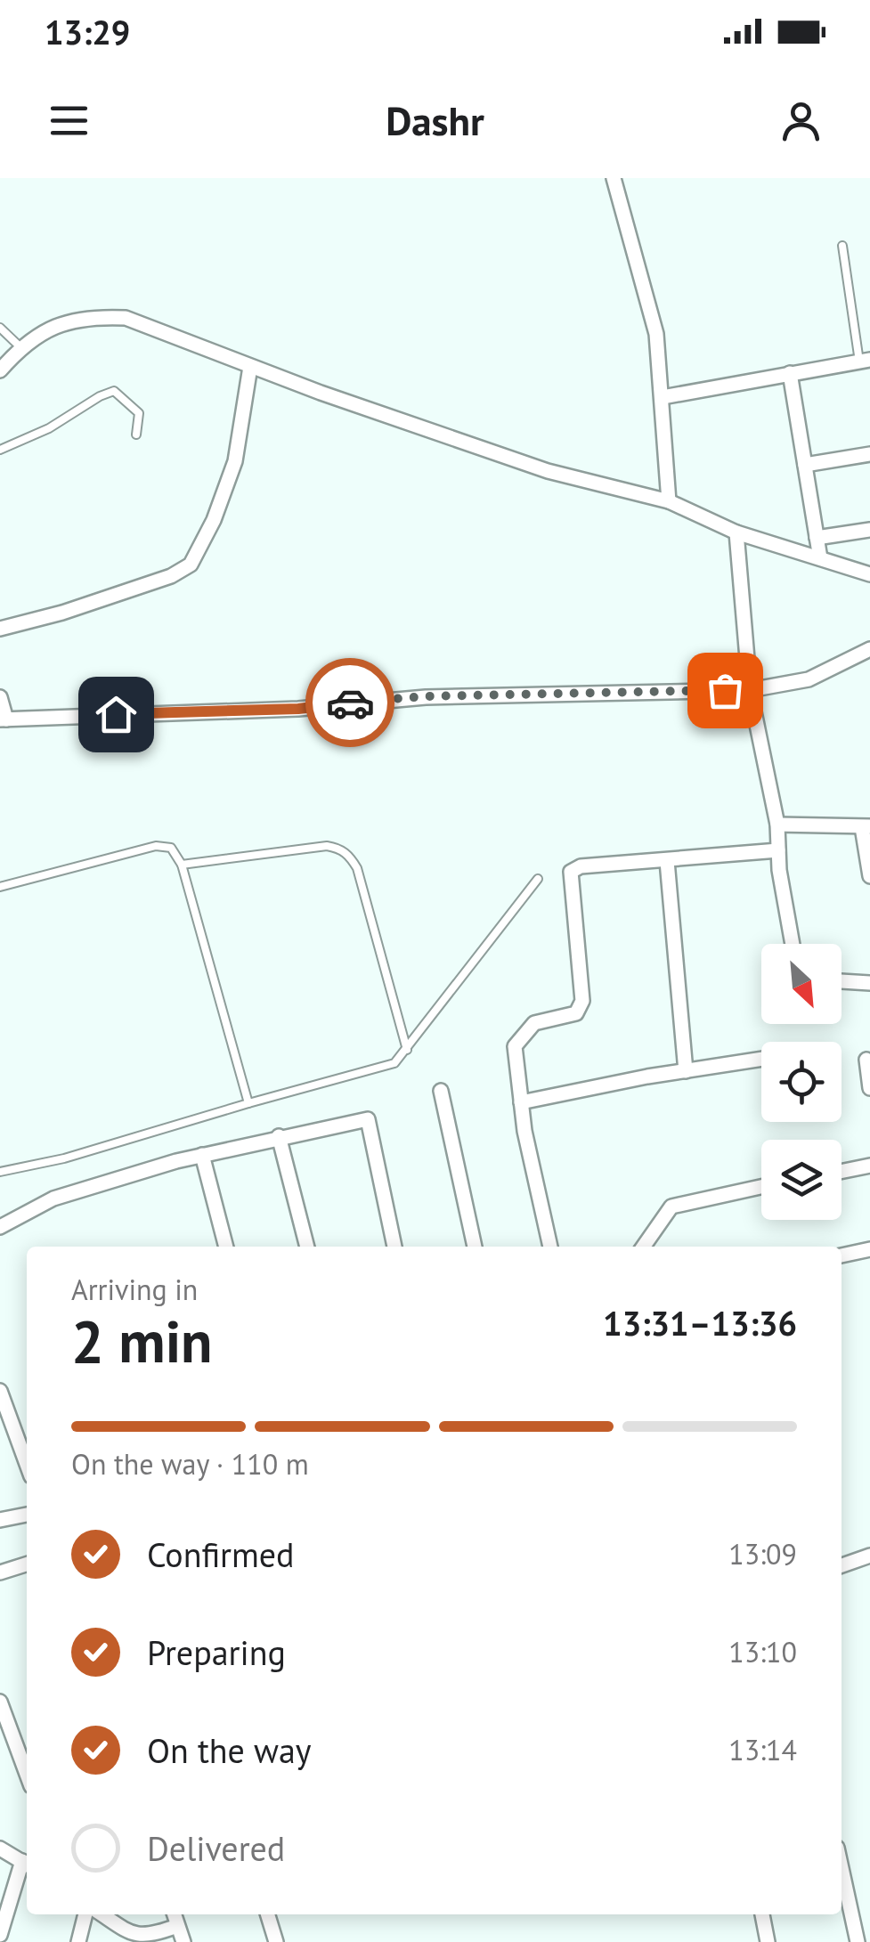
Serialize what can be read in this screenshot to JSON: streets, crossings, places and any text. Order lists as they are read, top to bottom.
{
  "north": "bottom right",
  "page": {
    "status": "13:29",
    "header": "Dashr",
    "heading": ["2 min", "Arriving in", "13:31–13:36"],
    "bar": "On the way · 110 m",
    "list": [
      ["Confirmed", "13:09"],
      ["Preparing", "13:10"],
      ["On the way", "13:14"],
      "Delivered"
    ]
  }
}
